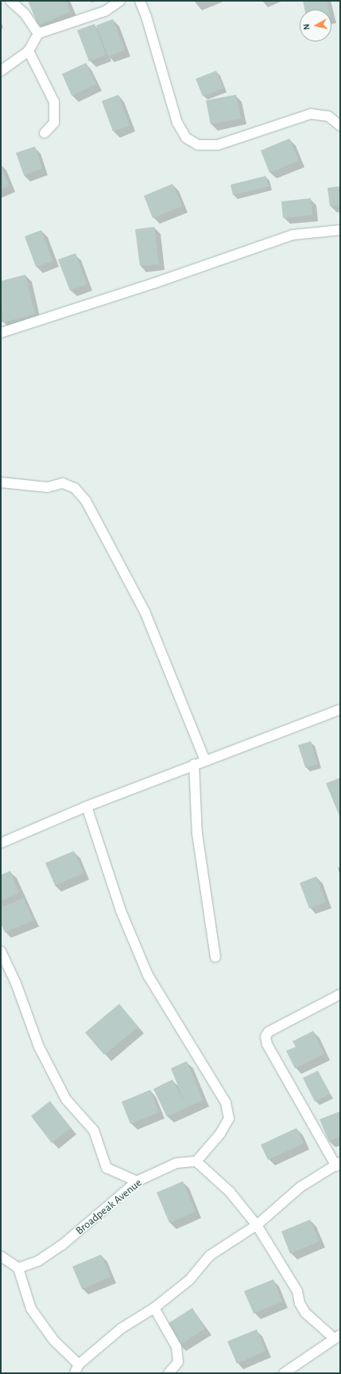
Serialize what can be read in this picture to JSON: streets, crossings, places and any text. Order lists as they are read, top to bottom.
{
  "streets": {
    "street": ["Broadpeak Avenue"]
  },
  "north": "left"
}
